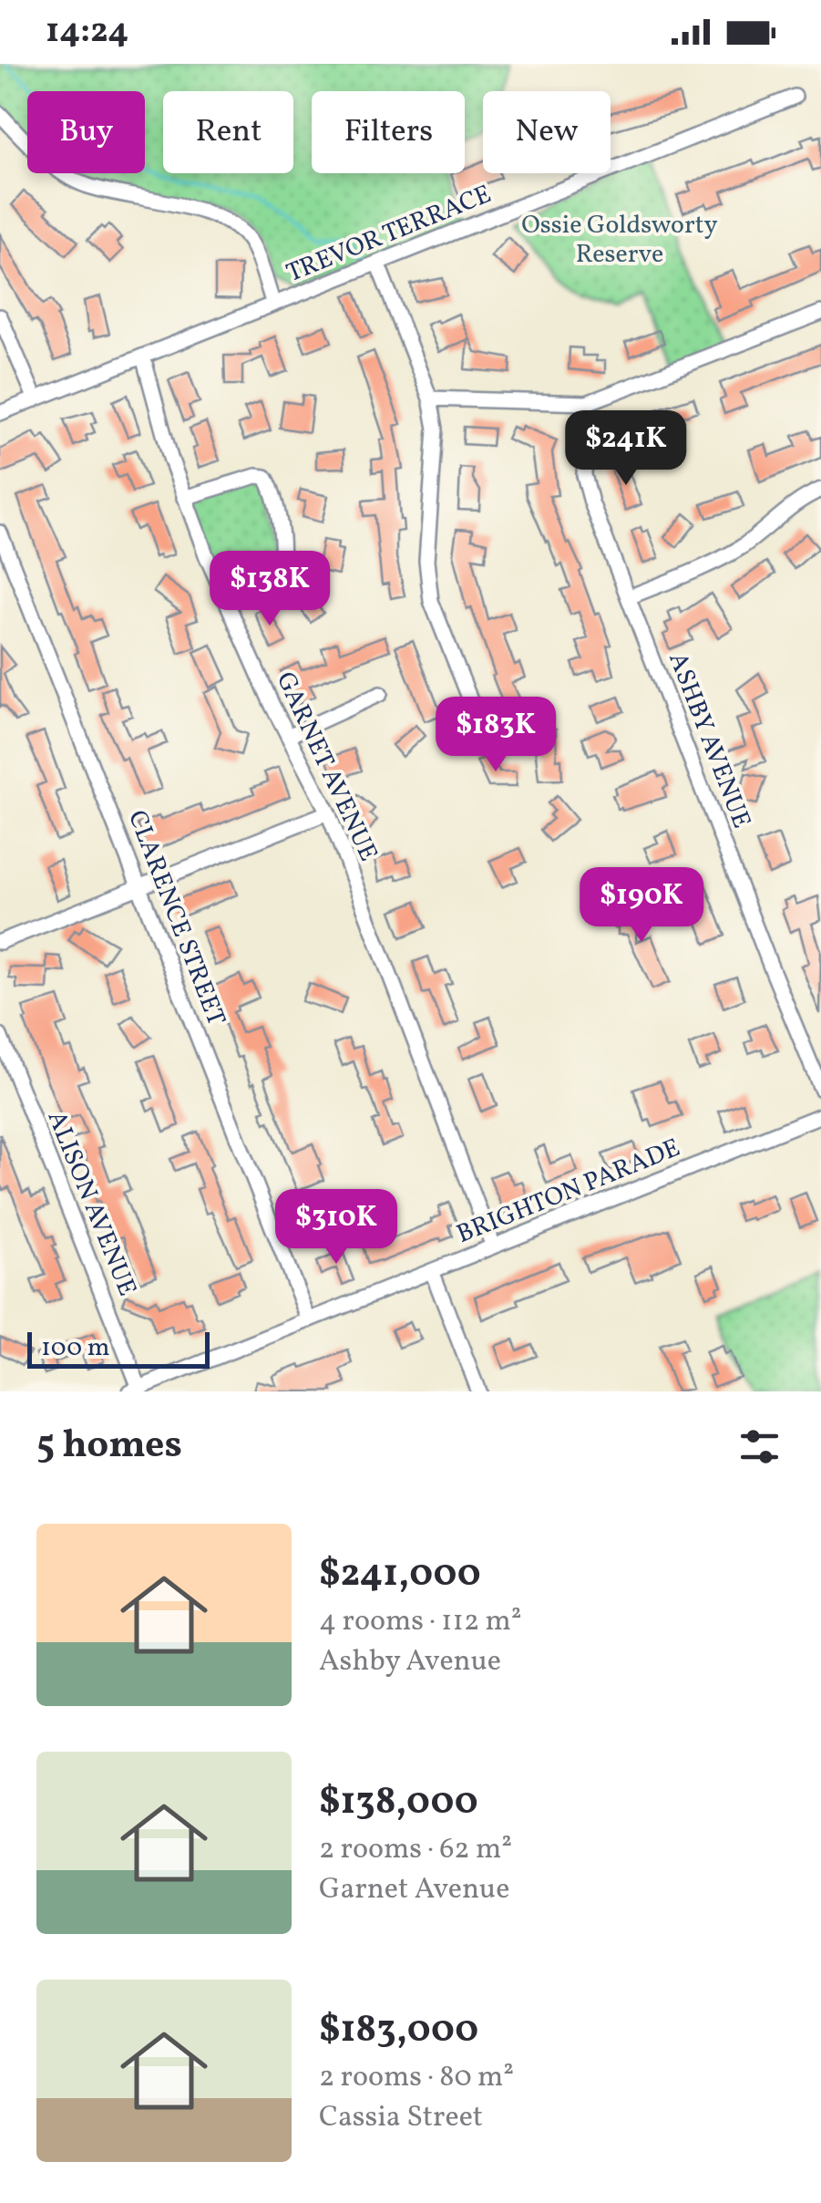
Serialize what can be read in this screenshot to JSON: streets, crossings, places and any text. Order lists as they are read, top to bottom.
{
  "streets": {
    "street": [
      "TREVOR TERRACE",
      "ASHBY AVENUE",
      "GARNET AVENUE",
      "CLARENCE STREET",
      "BRIGHTON PARADE",
      "ALISON AVENUE"
    ]
  },
  "crossings": [
    ["TREVOR TERRACE", "GARNET AVENUE"],
    ["GARNET AVENUE", "BRIGHTON PARADE"],
    ["CLARENCE STREET", "BRIGHTON PARADE"],
    ["BRIGHTON PARADE", "ALISON AVENUE"]
  ],
  "parks": ["Ossie Goldsworty Reserve"],
  "scale_bar": "100 m",
  "page": {
    "status": "14:24",
    "chip": [
      "Buy",
      "Rent",
      "Filters",
      "New"
    ],
    "price": [
      "$241K",
      "$138K",
      "$183K",
      "$190K",
      "$310K"
    ],
    "scale": "100 m",
    "heading": "5 homes",
    "list": [
      {
        "name": "$241,000",
        "note": "4 rooms · 112 m² · Ashby Avenue"
      },
      {
        "name": "$138,000",
        "note": "2 rooms · 62 m² · Garnet Avenue"
      },
      {
        "name": "$183,000",
        "note": "2 rooms · 80 m² · Cassia Street"
      }
    ]
  }
}
